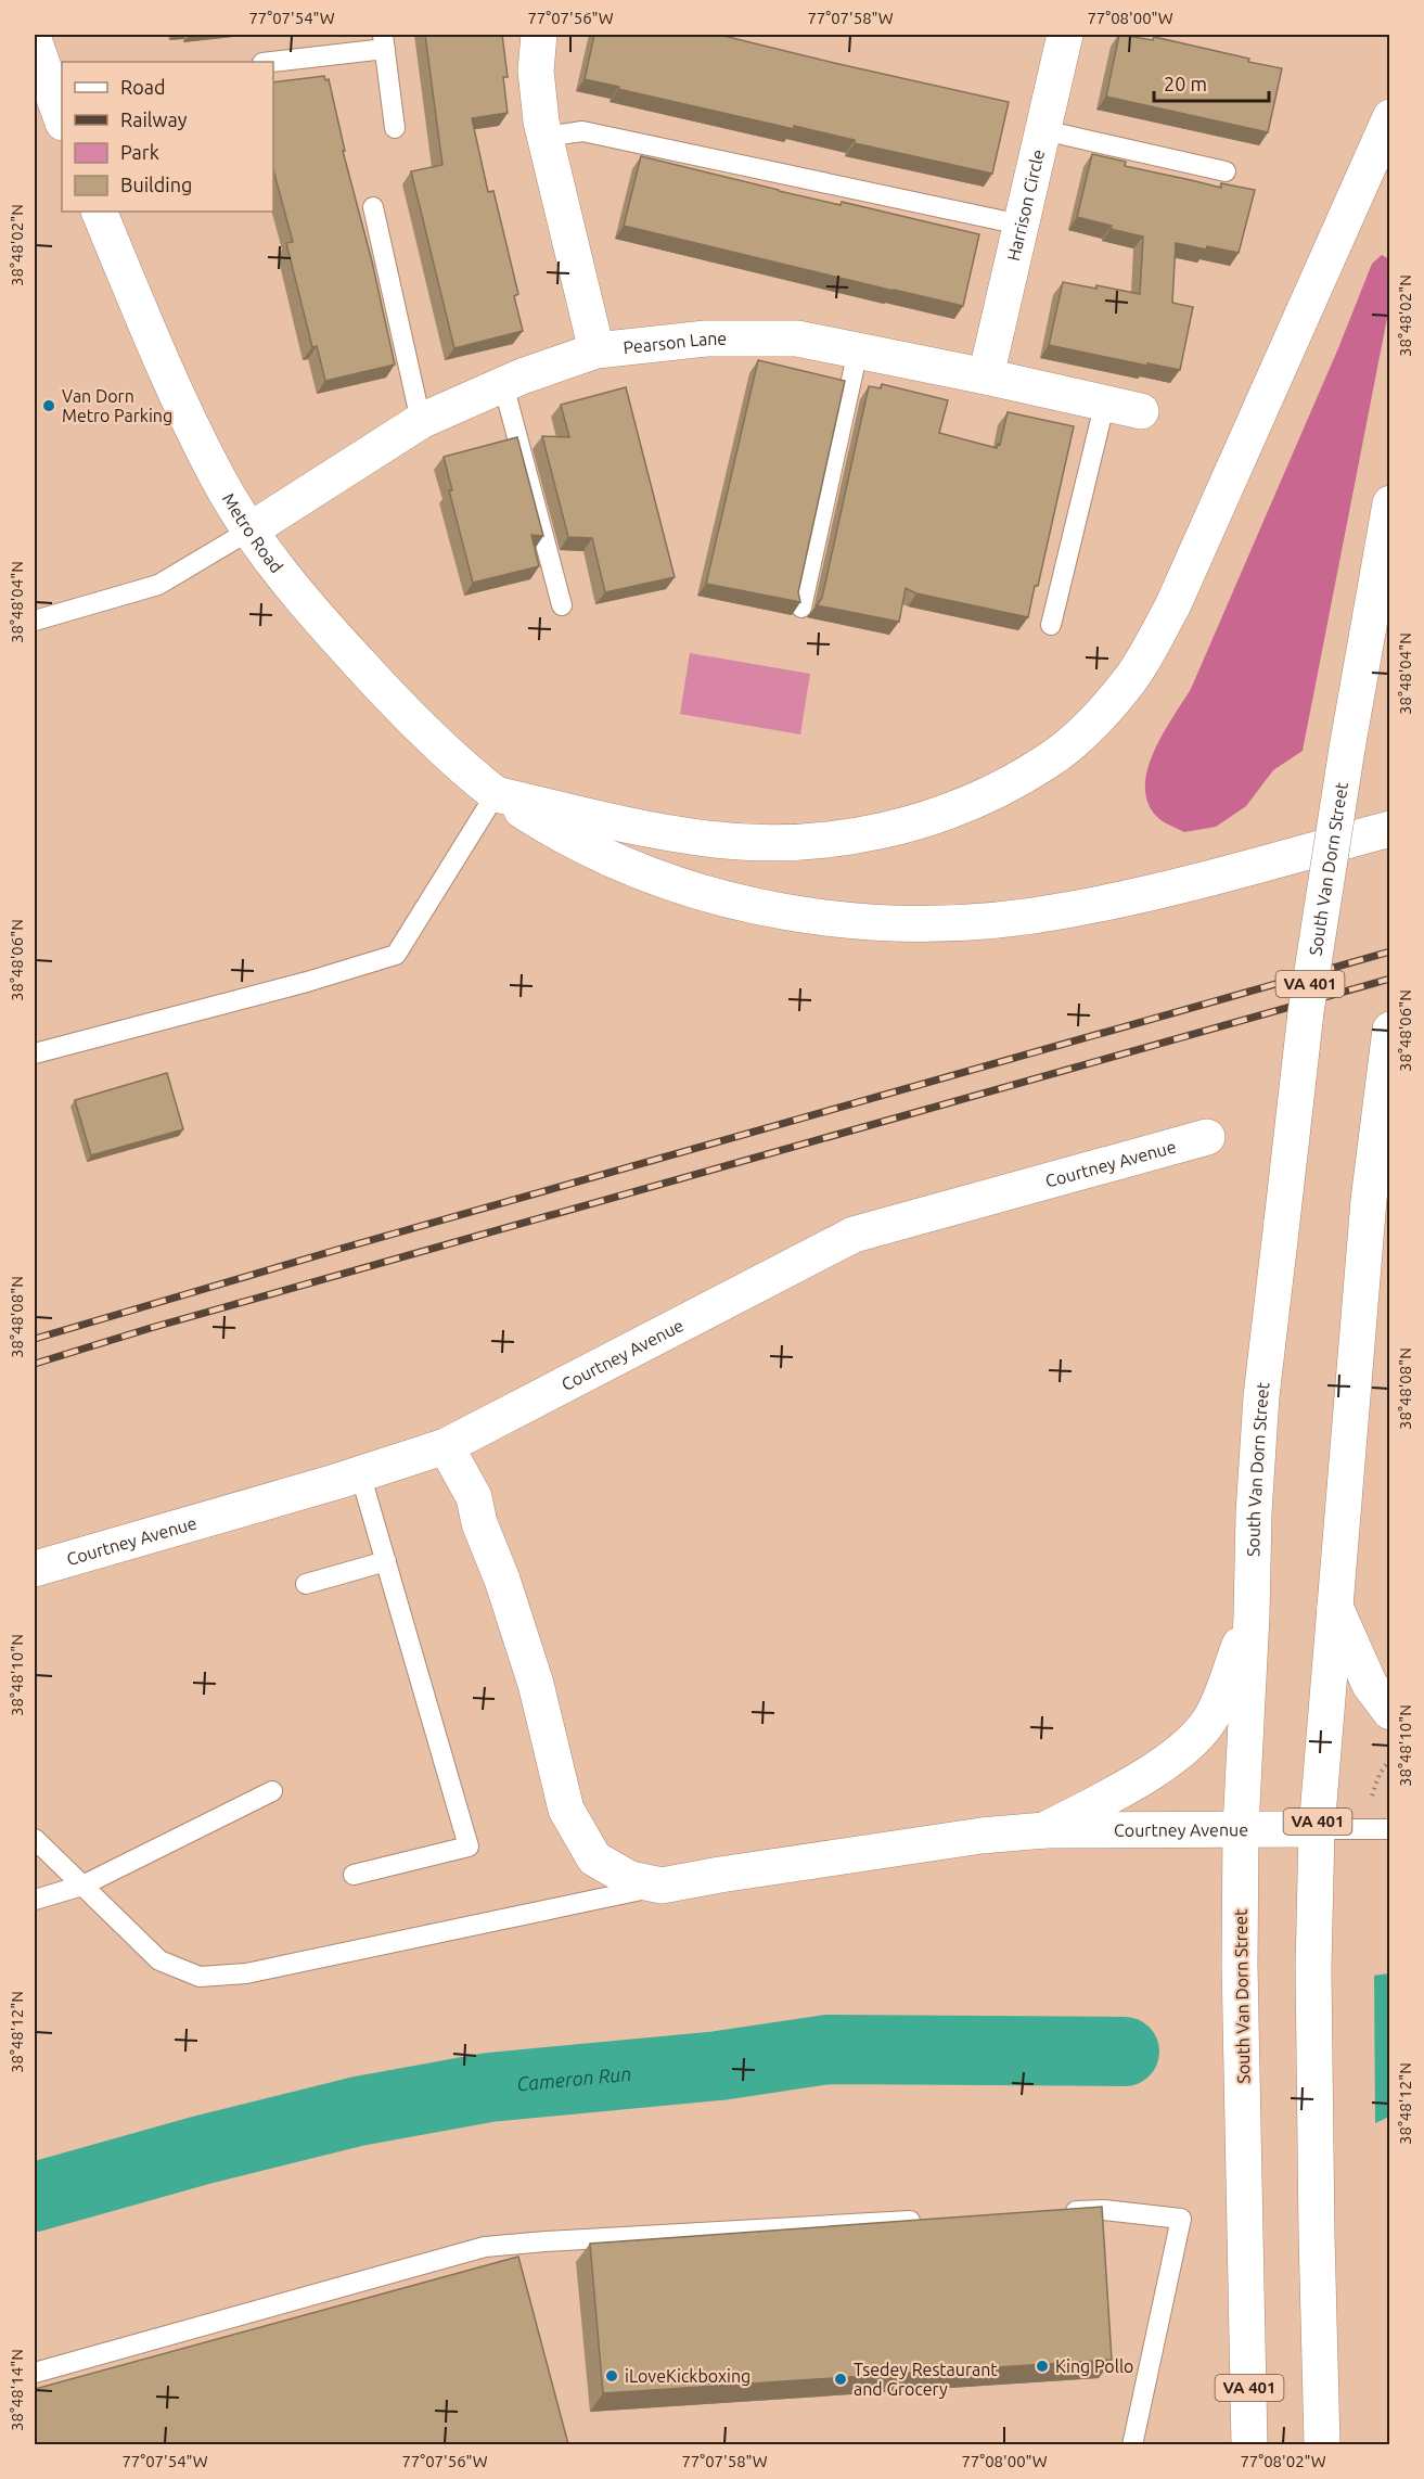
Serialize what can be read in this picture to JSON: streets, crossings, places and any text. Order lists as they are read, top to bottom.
{
  "streets": {
    "main road": [
      "Harrison Circle",
      "Pearson Lane",
      "Metro Road",
      "South Van Dorn Street",
      "VA 401",
      "Courtney Avenue"
    ]
  },
  "crossings": [
    ["Harrison Circle", "Pearson Lane"],
    ["Pearson Lane", "Metro Road"],
    ["South Van Dorn Street", "Courtney Avenue"],
    ["VA 401", "Courtney Avenue"]
  ],
  "water": ["Cameron Run"],
  "places": [
    "Van Dorn Metro Parking",
    "King Pollo",
    "iLoveKickboxing",
    "Tsedey Restaurant and Grocery"
  ],
  "legend": [
    "Road",
    "Railway",
    "Park",
    "Building"
  ],
  "scale_bar": "20 m",
  "coordinates": [
    "77°07'54\"W",
    "77°07'56\"W",
    "77°07'58\"W",
    "77°08'00\"W",
    "38°48'02\"N",
    "38°48'04\"N",
    "38°48'06\"N",
    "38°48'08\"N",
    "38°48'10\"N",
    "38°48'12\"N",
    "38°48'14\"N",
    "77°08'02\"W"
  ]
}
